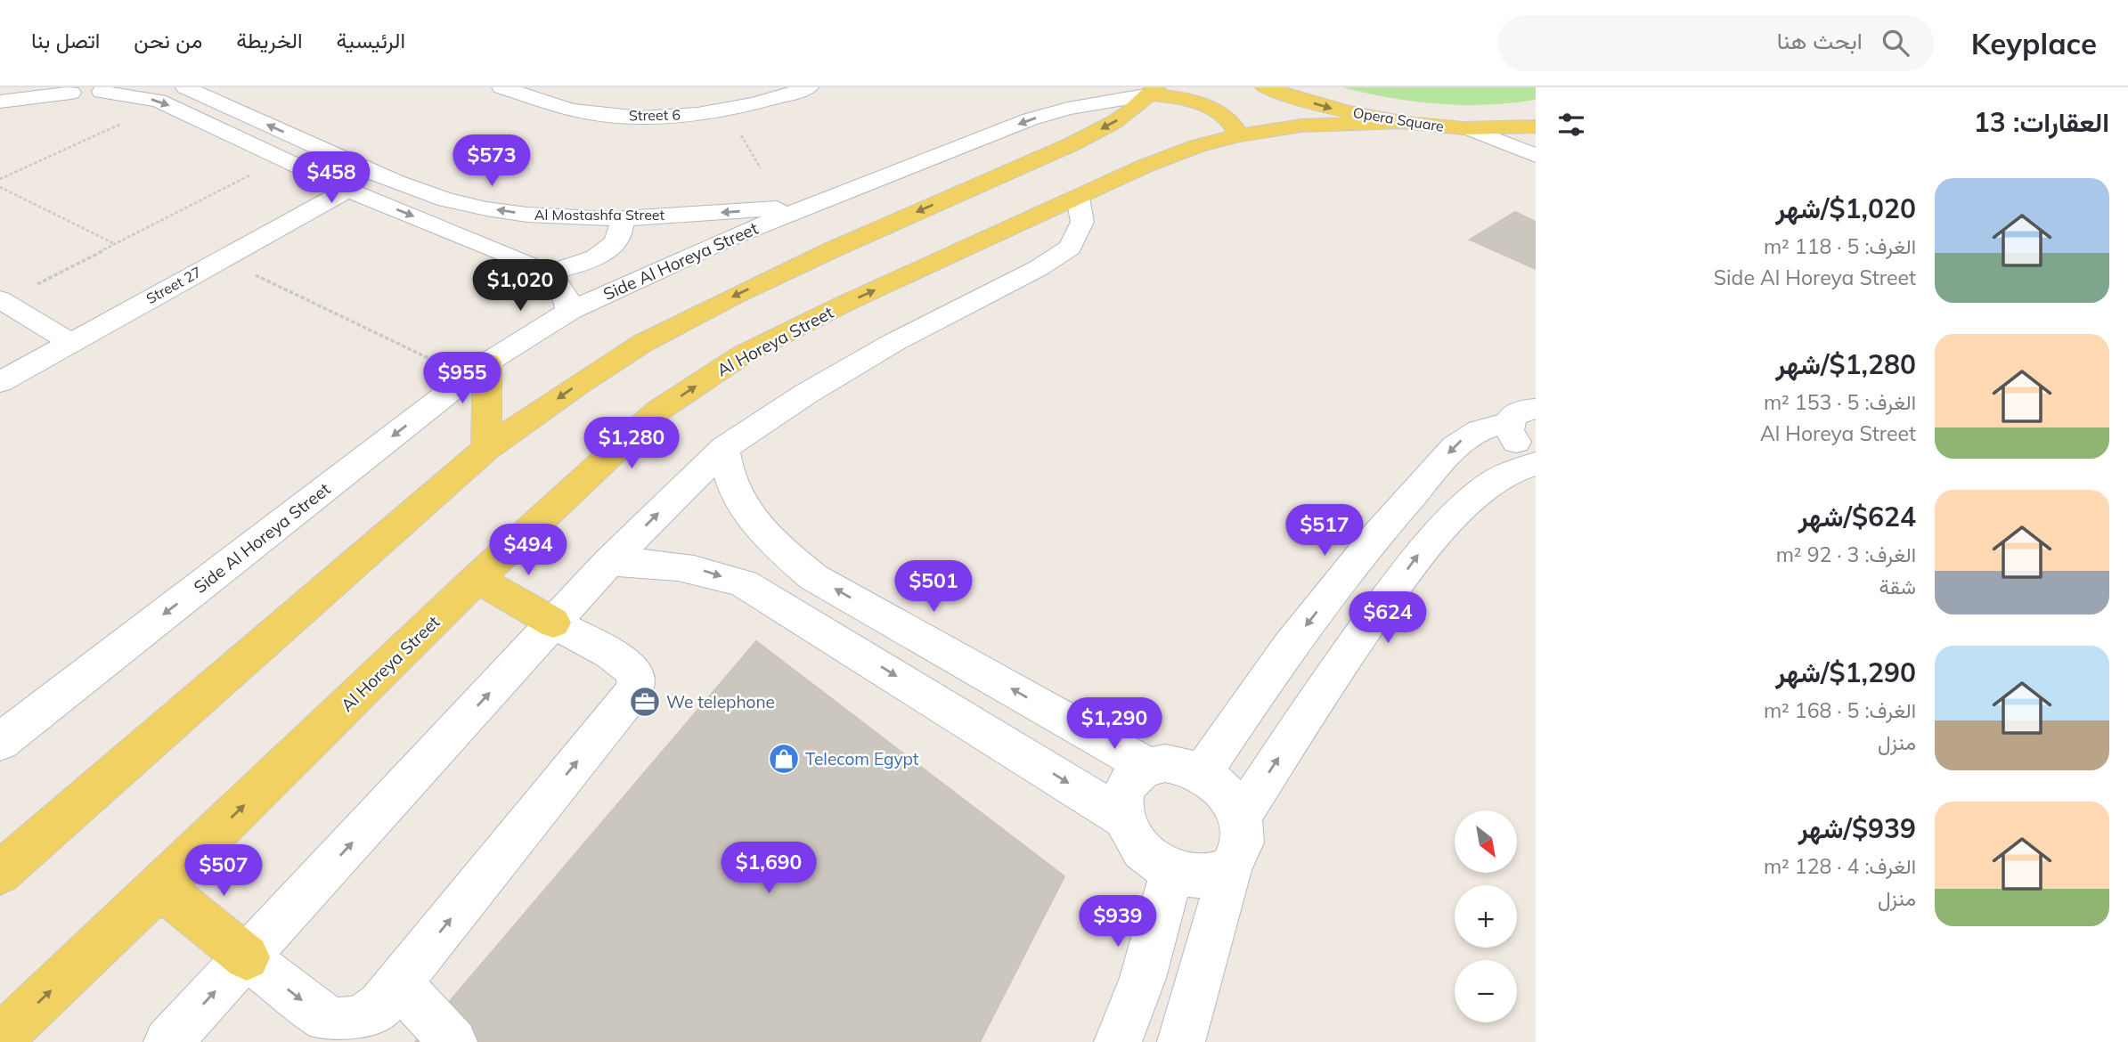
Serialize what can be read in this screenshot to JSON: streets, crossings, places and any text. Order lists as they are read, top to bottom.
{
  "streets": {
    "main road": ["Opera Square", "Al Horeya Street"],
    "street": [
      "Street 6",
      "Al Mostashfa Street",
      "Side Al Horeya Street",
      "Street 27"
    ]
  },
  "crossings": [
    ["Opera Square", "Al Horeya Street"],
    ["Al Mostashfa Street", "Side Al Horeya Street"]
  ],
  "one_way": ["Opera Square"],
  "places": {
    "office": ["We telephone"],
    "shop": ["Telecom Egypt"]
  },
  "north": "bottom right",
  "page": {
    "header": "Keyplace",
    "search": "ابحث هنا",
    "nav": [
      "الرئيسية",
      "الخريطة",
      "من نحن",
      "اتصل بنا"
    ],
    "heading": "العقارات: 13",
    "price": [
      "$573",
      "$458",
      "$1,020",
      "$955",
      "$1,280",
      "$517",
      "$494",
      "$501",
      "$624",
      "$1,290",
      "$1,690",
      "$507",
      "$939"
    ],
    "list": [
      {
        "name": "$1,020/شهر",
        "note": "الغرف: 5 · 118 m² · Side Al Horeya Street"
      },
      {
        "name": "$1,280/شهر",
        "note": "الغرف: 5 · 153 m² · Al Horeya Street"
      },
      {
        "name": "$624/شهر",
        "note": "الغرف: 3 · 92 m² · شقة"
      },
      {
        "name": "$1,290/شهر",
        "note": "الغرف: 5 · 168 m² · منزل"
      },
      {
        "name": "$939/شهر",
        "note": "الغرف: 4 · 128 m² · منزل"
      }
    ],
    "map_buttons": ["+", "−"]
  }
}
